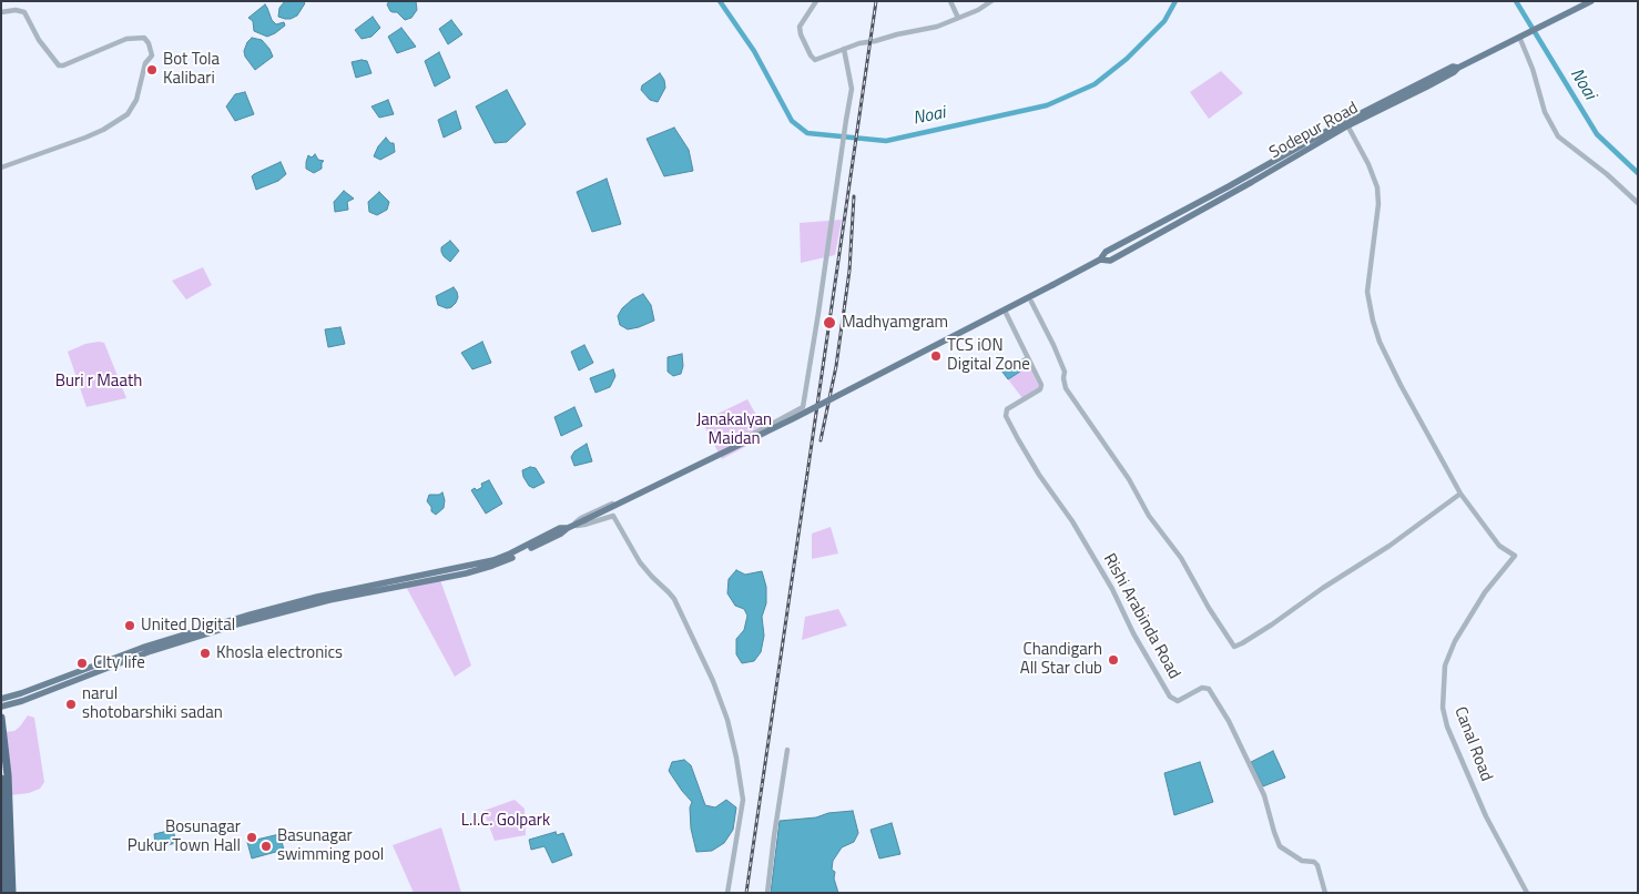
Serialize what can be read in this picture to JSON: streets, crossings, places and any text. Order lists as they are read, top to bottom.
{
  "streets": {
    "main road": ["Sodepur Road"],
    "street": ["Rishi Arabinda Road", "Canal Road"]
  },
  "water": ["Noai"],
  "parks": ["Buri r Maath", "Janakalyan Maidan", "L.I.C. Golpark"],
  "places": [
    "Bot Tola Kalibari",
    "Madhyamgram",
    "TCS iON Digital Zone",
    "United Digital",
    "Khosla electronics",
    "Chandigarh All Star club",
    "CIty life",
    "narul shotobarshiki sadan",
    "Bosunagar Pukur Town Hall",
    "Basunagar swimming pool"
  ]
}
